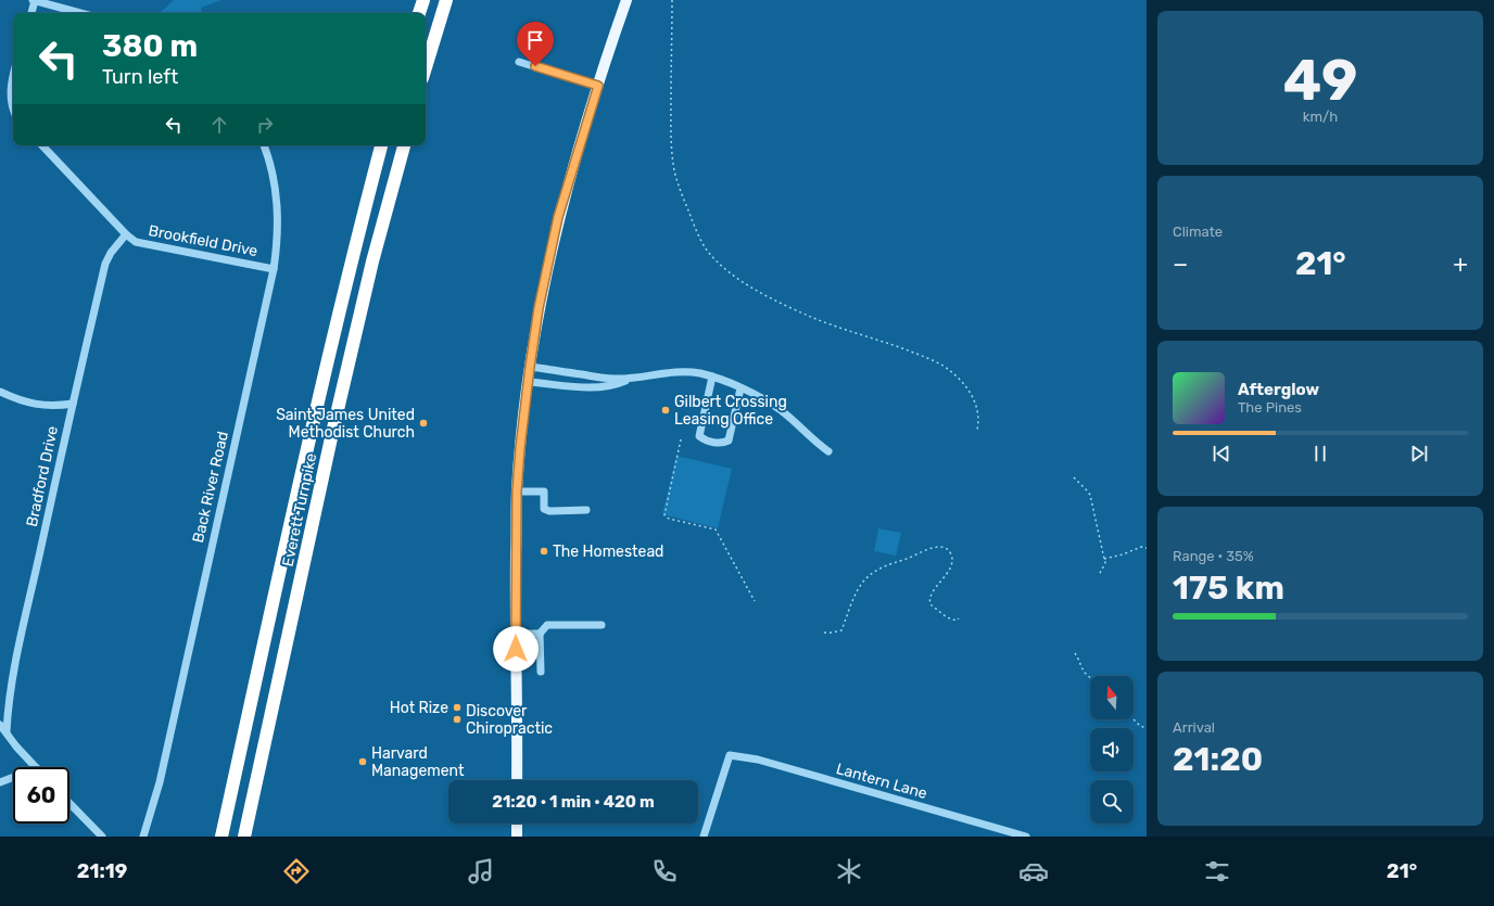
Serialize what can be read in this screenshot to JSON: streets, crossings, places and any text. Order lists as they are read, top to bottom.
{
  "streets": {
    "highway": ["Everett Turnpike"],
    "street": [
      "Brookfield Drive",
      "Bradford Drive",
      "Back River Road",
      "Lantern Lane"
    ]
  },
  "crossings": [
    ["Brookfield Drive", "Bradford Drive"],
    ["Brookfield Drive", "Back River Road"]
  ],
  "places": [
    "Gilbert Crossing Leasing Office",
    "Saint James United Methodist Church",
    "The Homestead",
    "Hot Rize",
    "Discover Chiropractic",
    "Harvard Management"
  ],
  "north": "top",
  "page": {
    "tile": [
      ["49", "km/h"],
      "Climate",
      ["Range · 35%", "175 km"],
      ["Arrival", "21:20"]
    ],
    "turn": ["380 m", "Turn left"],
    "heat": ["−", "21°", "+"],
    "song": ["Afterglow", "The Pines"],
    "limit": "60",
    "trip": "21:20 · 1 min · 420 m",
    "tabs": ["21:19", "21°"]
  }
}
